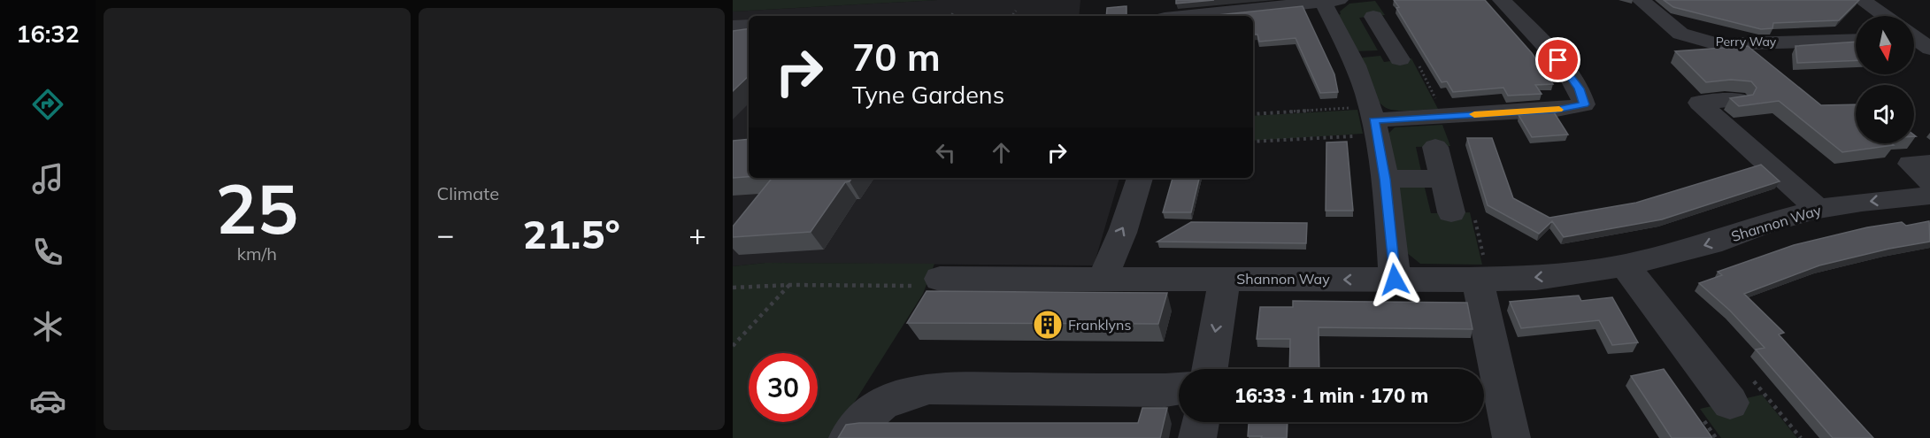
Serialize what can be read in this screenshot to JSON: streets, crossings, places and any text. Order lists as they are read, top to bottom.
{
  "streets": {
    "street": ["Perry Way", "Shannon Way"]
  },
  "one_way": ["Shannon Way"],
  "places": {
    "building": ["Franklyns"]
  },
  "north": "bottom",
  "page": {
    "tabs": "16:32",
    "tile": [
      ["25", "km/h"],
      "Climate"
    ],
    "turn": ["70 m", "Tyne Gardens"],
    "heat": ["−", "21.5°", "+"],
    "limit": "30",
    "trip": "16:33 · 1 min · 170 m"
  }
}
